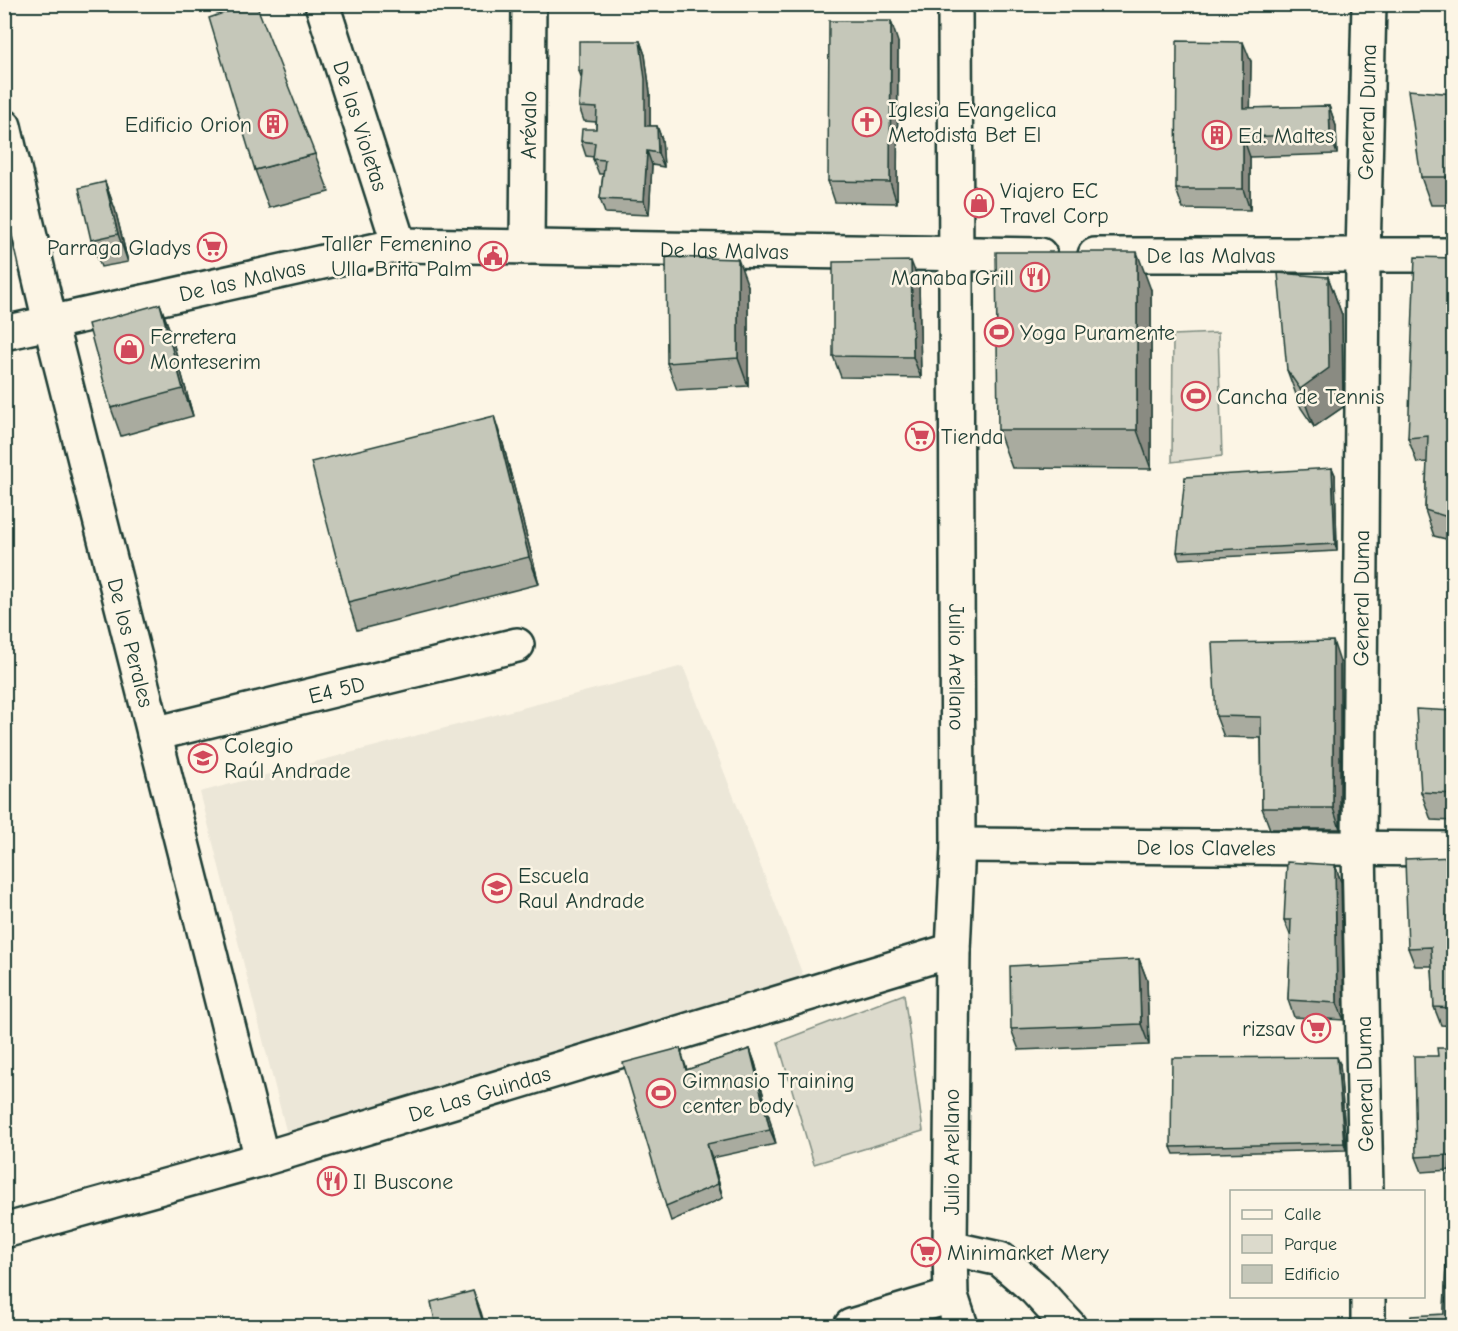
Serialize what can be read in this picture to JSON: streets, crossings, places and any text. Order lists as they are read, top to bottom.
{
  "streets": {
    "street": [
      "General Duma",
      "De las Violetas",
      "Arévalo",
      "De las Malvas",
      "De los Perales",
      "Julio Arellano",
      "E4 5D",
      "De los Claveles",
      "De Las Guindas"
    ]
  },
  "crossings": [
    ["General Duma", "De las Malvas"],
    ["General Duma", "De los Claveles"],
    ["De las Violetas", "De las Malvas"],
    ["Arévalo", "De las Malvas"],
    ["De las Malvas", "De los Perales"],
    ["De las Malvas", "Julio Arellano"],
    ["De los Perales", "E4 5D"],
    ["De los Perales", "De Las Guindas"],
    ["Julio Arellano", "De los Claveles"],
    ["Julio Arellano", "De Las Guindas"]
  ],
  "places": {
    "church": ["Iglesia Evangelica Metodista Bet El"],
    "building": ["Edificio Orion", "Ed. Maltes"],
    "shop": ["Viajero EC Travel Corp", "Ferretera Monteserim"],
    "supermarket": [
      "Parraga Gladys",
      "Tienda",
      "rizsav",
      "Minimarket Mery"
    ],
    "public building": ["Taller Femenino Ulla Brita Palm"],
    "restaurant": ["Manaba Grill", "Il Buscone"],
    "sports": ["Yoga Puramente", "Cancha de Tennis", "Gimnasio Training center body"],
    "school or university": ["Colegio Raúl Andrade", "Escuela Raul Andrade"]
  },
  "legend": ["Calle", "Parque", "Edificio"]
}
